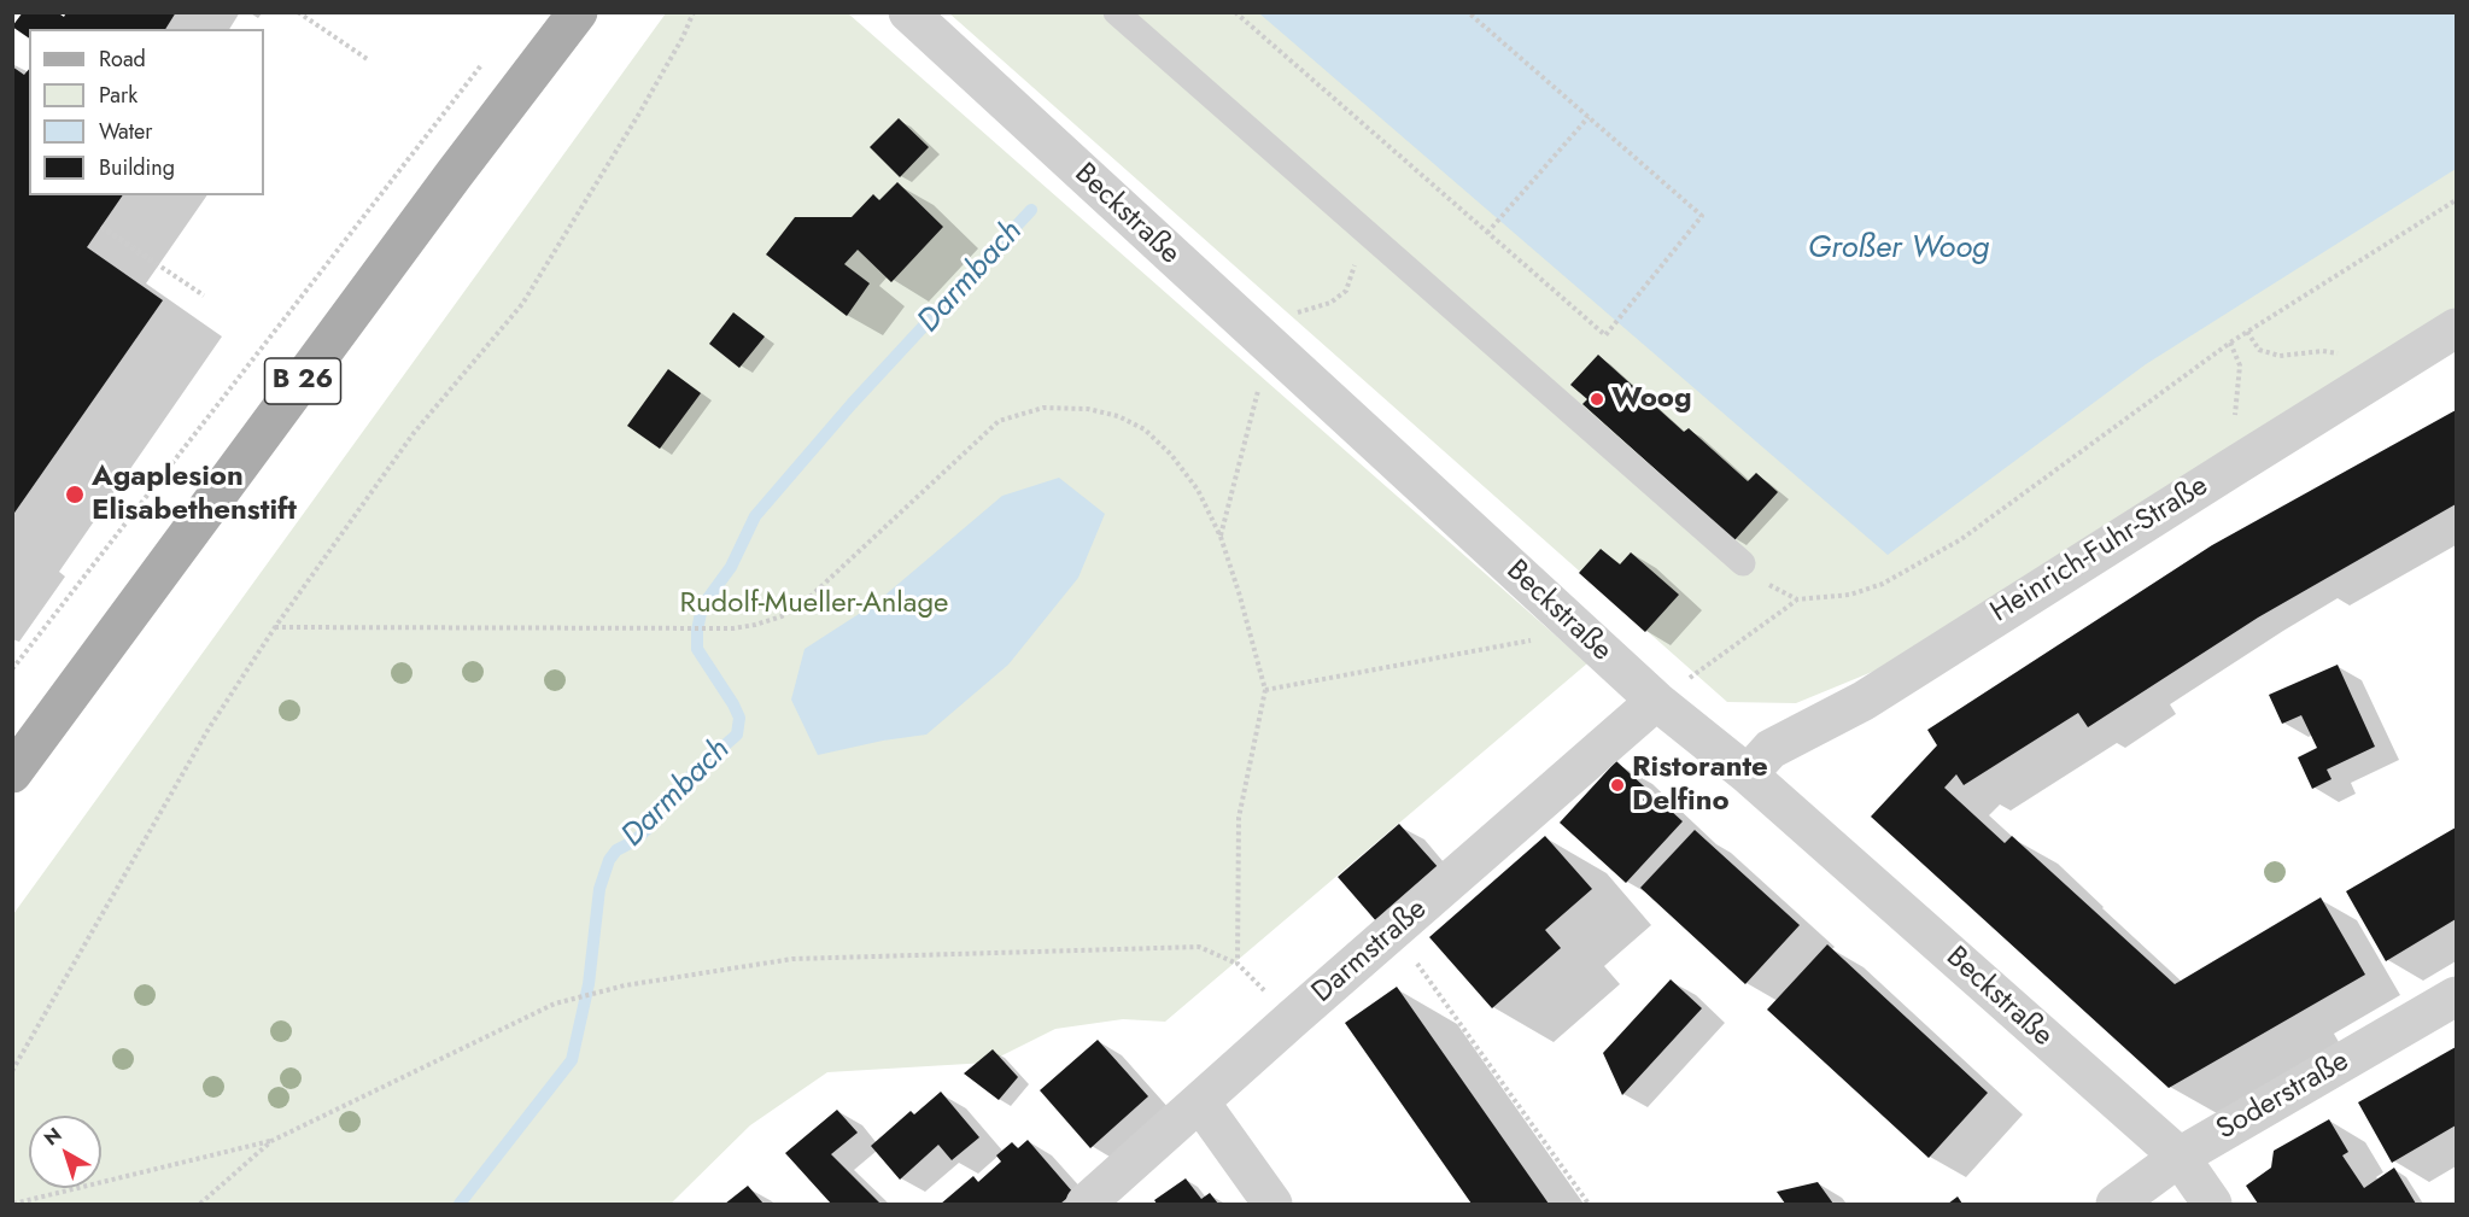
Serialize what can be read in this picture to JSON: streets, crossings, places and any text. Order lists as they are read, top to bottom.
{
  "streets": {
    "main road": ["B 26"],
    "street": [
      "Beckstraße",
      "Heinrich-Fuhr-Straße",
      "Darmstraße",
      "Soderstraße"
    ]
  },
  "crossings": [
    ["Beckstraße", "Heinrich-Fuhr-Straße"],
    ["Beckstraße", "Darmstraße"],
    ["Beckstraße", "Soderstraße"]
  ],
  "water": ["Großer Woog", "Darmbach"],
  "parks": ["Rudolf-Mueller-Anlage"],
  "places": ["Woog", "Agaplesion Elisabethenstift", "Ristorante Delfino"],
  "legend": [
    "Road",
    "Park",
    "Water",
    "Building"
  ],
  "north": "top left"
}
